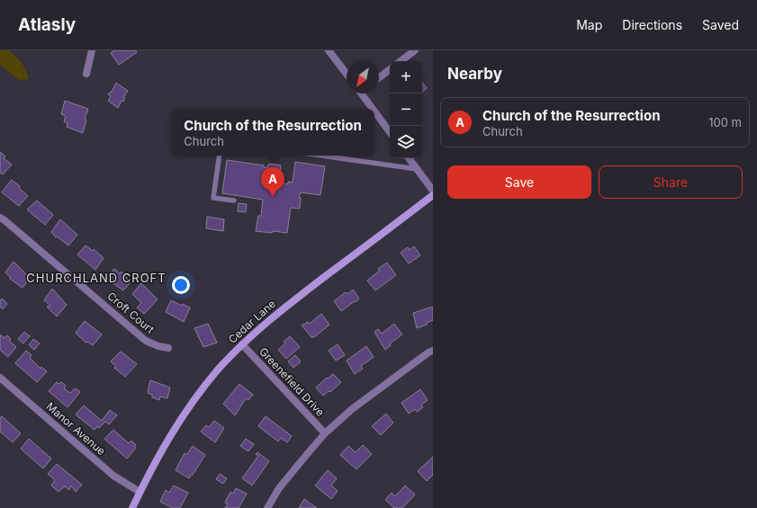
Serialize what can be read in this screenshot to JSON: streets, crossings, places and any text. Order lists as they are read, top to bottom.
{
  "streets": {
    "main road": ["Cedar Lane"],
    "street": ["Croft Court", "Greenefield Drive", "Manor Avenue"]
  },
  "crossings": [
    ["Cedar Lane", "Greenefield Drive"],
    ["Cedar Lane", "Manor Avenue"]
  ],
  "districts": ["CHURCHLAND CROFT"],
  "north": "bottom left",
  "page": {
    "header": "Atlasly",
    "nav": ["Map", "Directions", "Saved"],
    "heading": "Nearby",
    "map_buttons": ["+", "−"],
    "list": [
      {
        "mark": "A",
        "name": "Church of the Resurrection",
        "note": "Church",
        "value": "100 m"
      }
    ],
    "popup": ["Church of the Resurrection", "Church"],
    "buttons": ["Save", "Share"],
    "pins": "A"
  }
}
